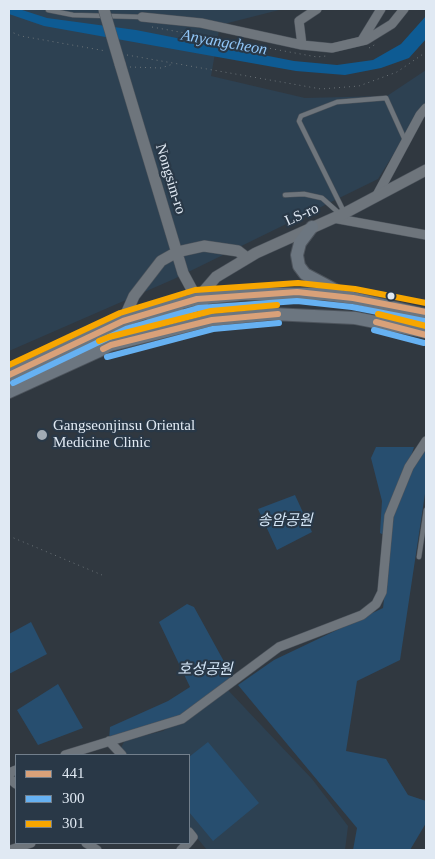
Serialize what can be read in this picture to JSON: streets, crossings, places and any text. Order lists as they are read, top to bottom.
{
  "streets": {
    "street": ["Nongsim-ro", "LS-ro"]
  },
  "crossings": [
    ["Nongsim-ro", "LS-ro"]
  ],
  "water": ["Anyangcheon"],
  "parks": ["송암공원", "호성공원"],
  "places": ["Gangseonjinsu Oriental Medicine Clinic"],
  "lines": ["transit line 301", "transit line 441", "transit line 300"],
  "legend": ["441", "300", "301"]
}
